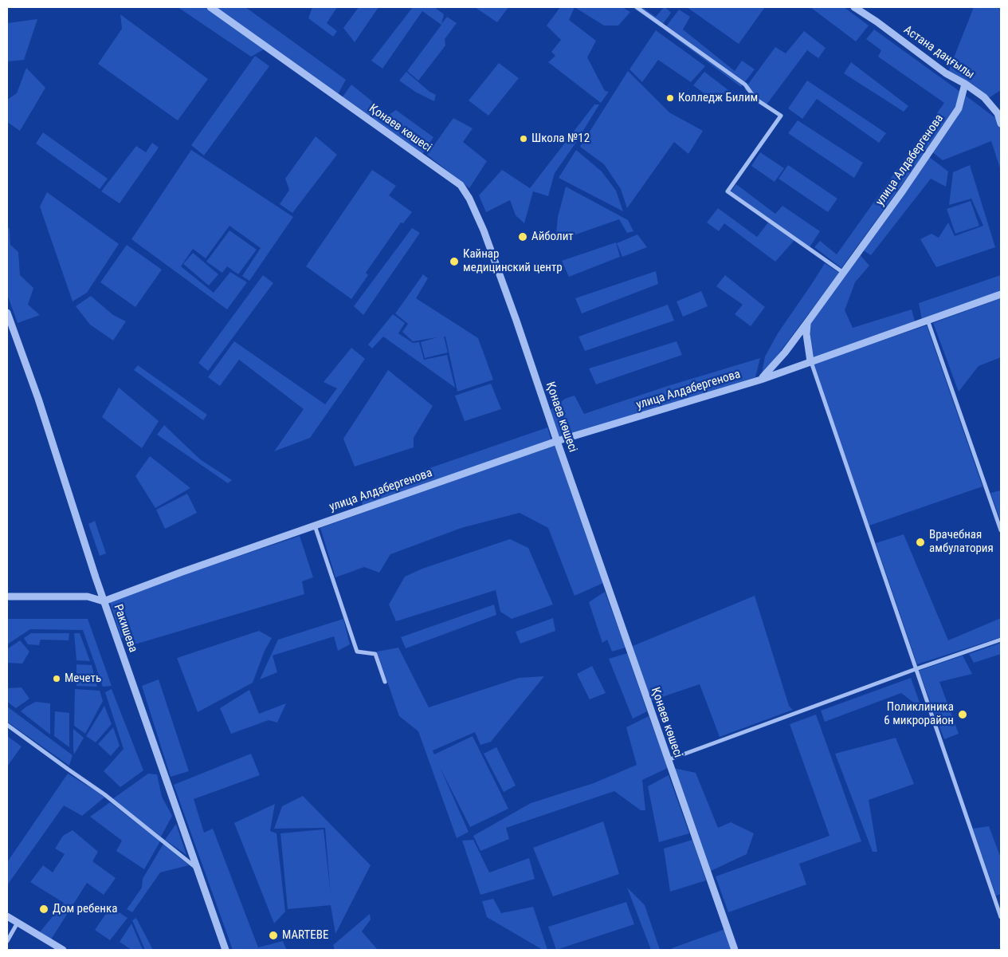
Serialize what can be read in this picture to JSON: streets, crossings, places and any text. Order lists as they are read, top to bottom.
{
  "streets": {
    "street": [
      "Астана даңғылы",
      "Қонаев көшесі",
      "улица Алдабергенова",
      "Ракишева"
    ]
  },
  "crossings": [
    ["Астана даңғылы", "улица Алдабергенова"],
    ["Қонаев көшесі", "улица Алдабергенова"],
    ["улица Алдабергенова", "Ракишева"]
  ],
  "places": [
    "Колледж Билим",
    "Школа №12",
    "Айболит",
    "Кайнар медицинский центр",
    "Врачебная амбулатория",
    "Мечеть",
    "Поликлиника 6 микрорайон",
    "Дом ребенка",
    "MARTEBE"
  ]
}
